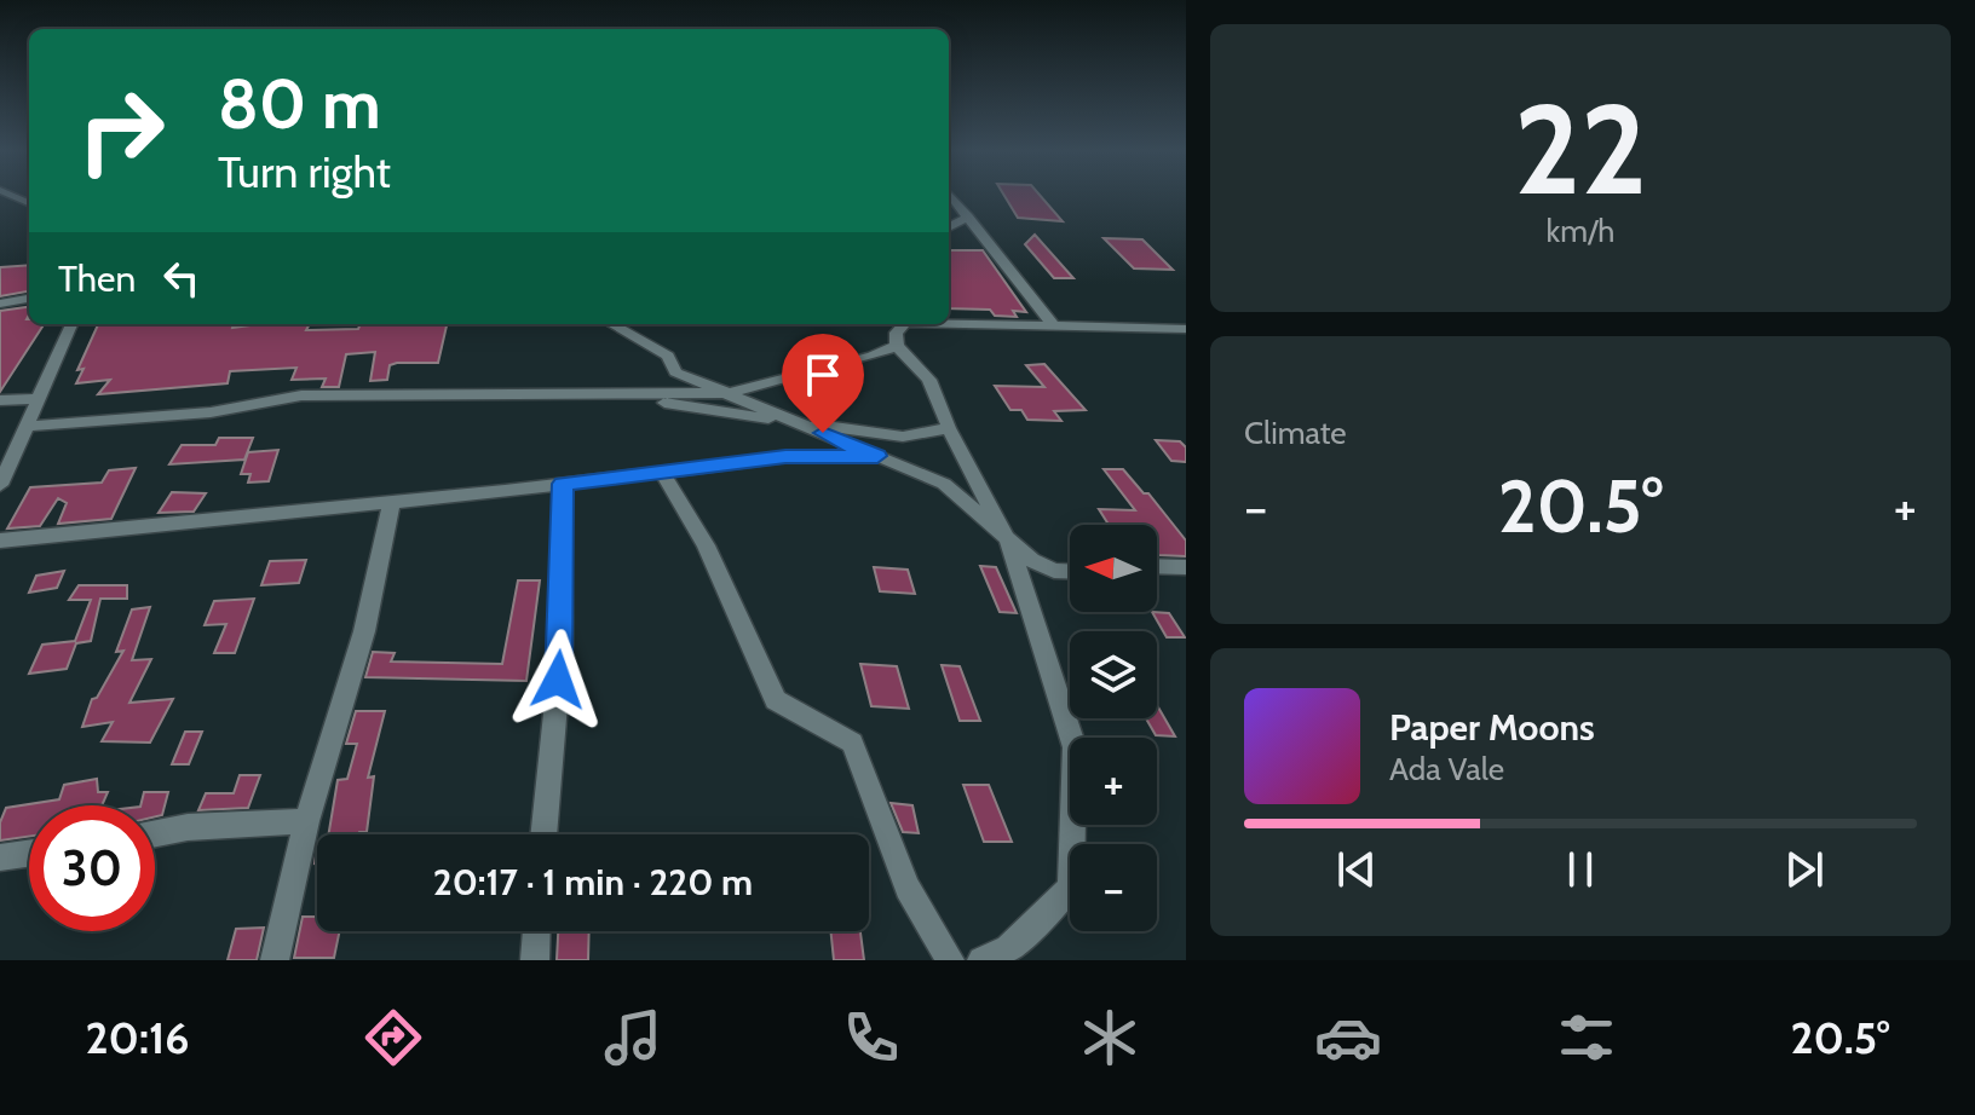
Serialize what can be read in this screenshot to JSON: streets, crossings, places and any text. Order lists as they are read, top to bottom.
{
  "north": "left",
  "page": {
    "tile": [
      ["22", "km/h"],
      "Climate"
    ],
    "turn": ["80 m", "Turn right"],
    "then": "Then",
    "heat": ["−", "20.5°", "+"],
    "map_buttons": ["+", "−"],
    "song": ["Paper Moons", "Ada Vale"],
    "limit": "30",
    "trip": "20:17 · 1 min · 220 m",
    "tabs": ["20:16", "20.5°"]
  }
}
